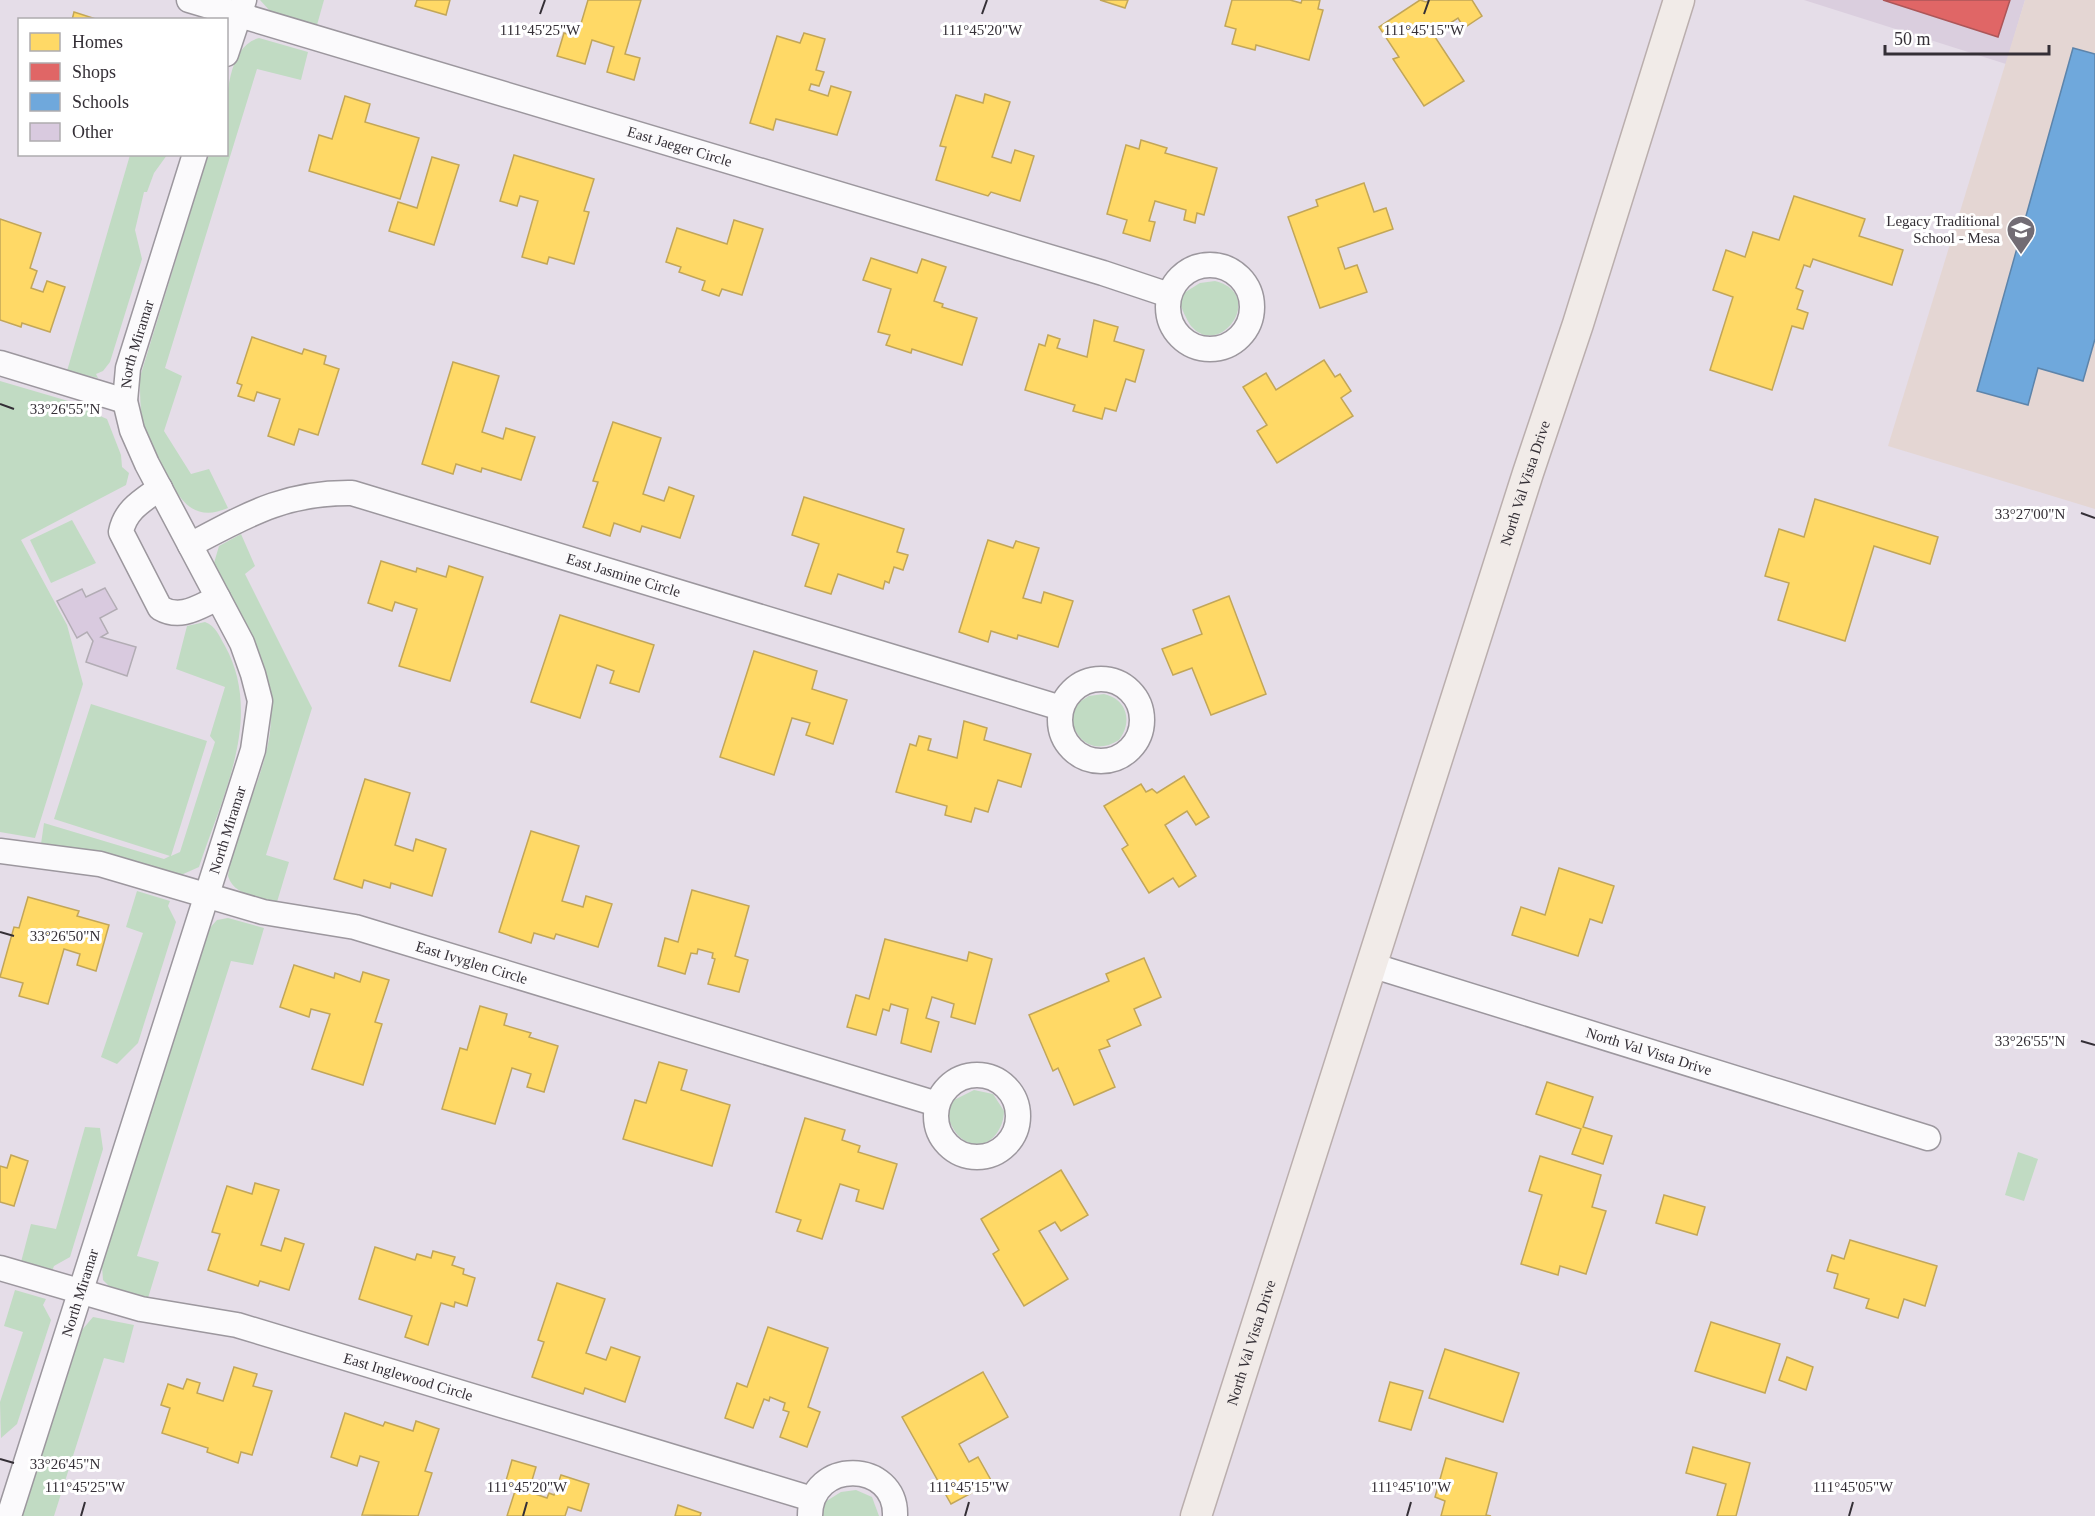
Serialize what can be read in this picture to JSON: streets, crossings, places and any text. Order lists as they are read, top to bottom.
{
  "streets": {
    "main road": ["North Val Vista Drive"],
    "street": [
      "East Jaeger Circle",
      "North Miramar",
      "East Jasmine Circle",
      "East Ivyglen Circle",
      "East Inglewood Circle"
    ]
  },
  "crossings": [
    ["North Miramar", "East Jasmine Circle"],
    ["North Miramar", "East Ivyglen Circle"],
    ["North Miramar", "East Inglewood Circle"]
  ],
  "places": {
    "school or university": ["Legacy Traditional School - Mesa"]
  },
  "legend": [
    "Homes",
    "Shops",
    "Schools",
    "Other"
  ],
  "scale_bar": "50 m",
  "coordinates": [
    "111°45'25\"W",
    "111°45'20\"W",
    "111°45'15\"W",
    "33°26'55\"N",
    "33°27'00\"N",
    "33°26'50\"N",
    "33°26'45\"N",
    "111°45'10\"W",
    "111°45'05\"W"
  ]
}
